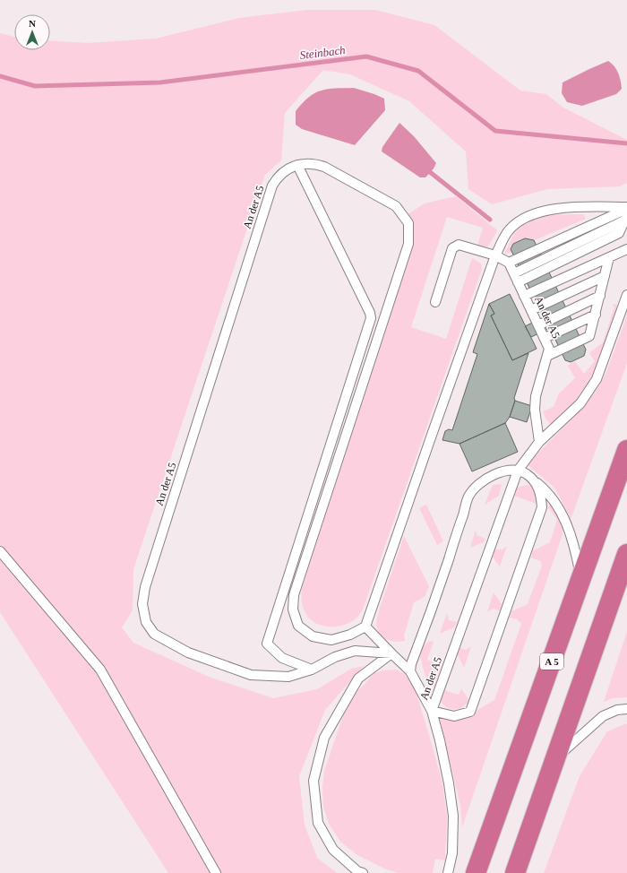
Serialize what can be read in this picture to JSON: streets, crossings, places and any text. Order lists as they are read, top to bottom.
{
  "streets": {
    "highway": ["A 5"],
    "lane": ["An der A5"]
  },
  "water": ["Steinbach"],
  "north": "top"
}
